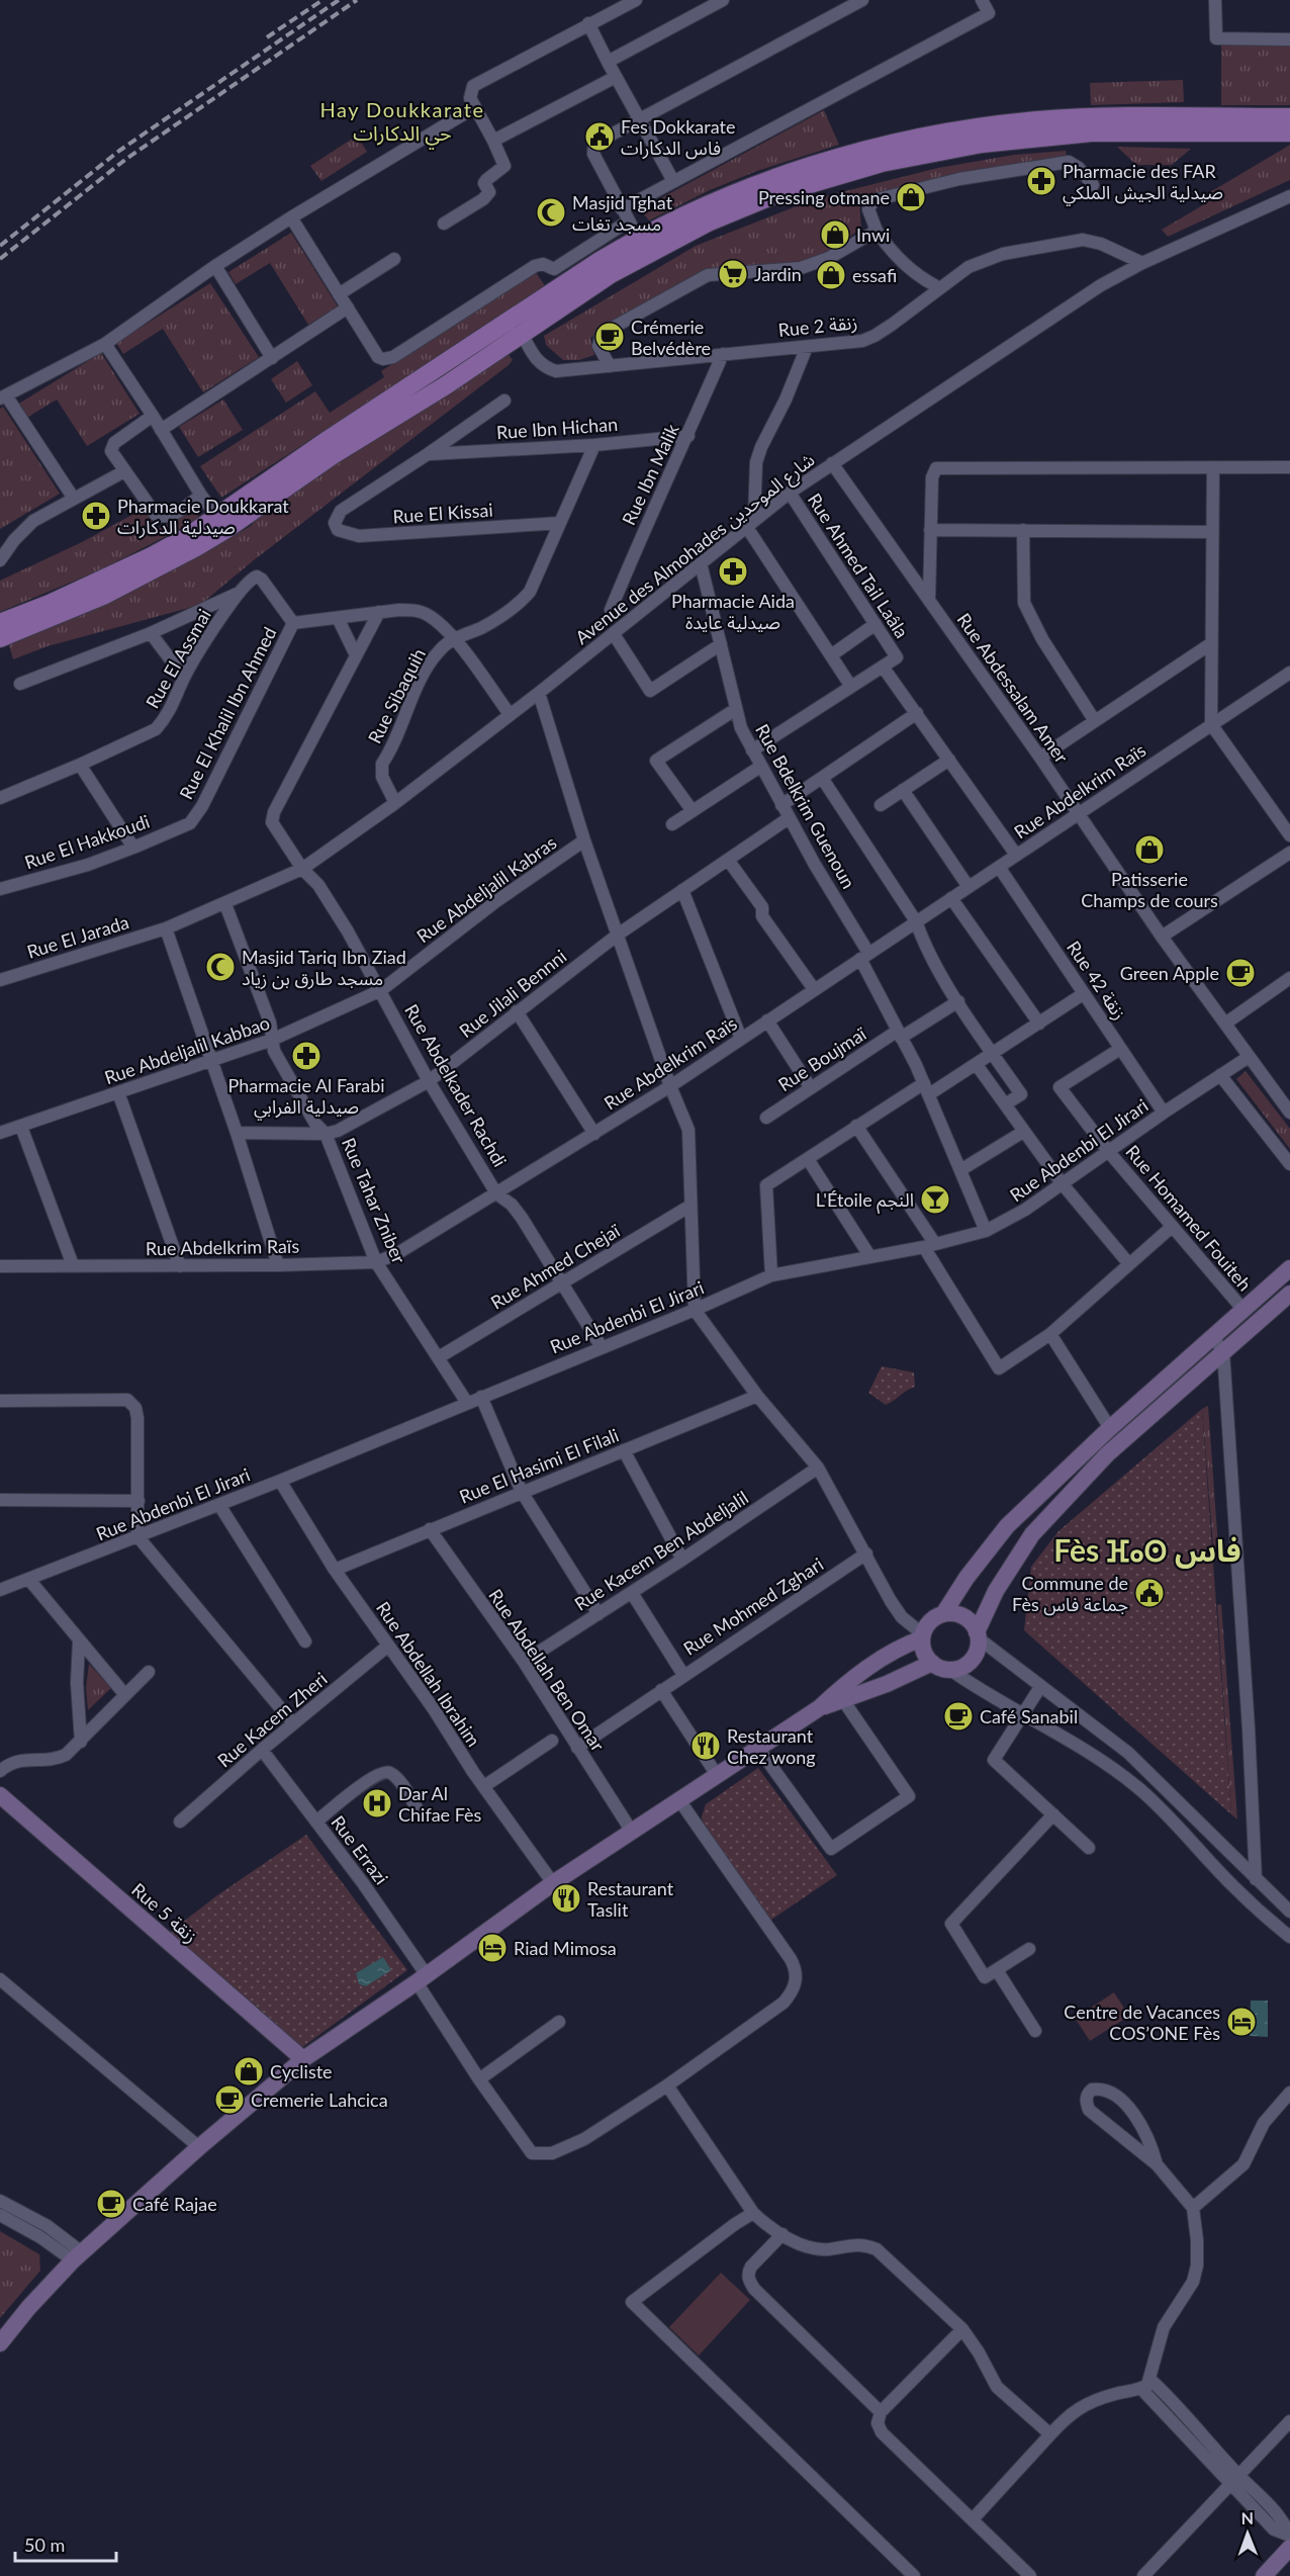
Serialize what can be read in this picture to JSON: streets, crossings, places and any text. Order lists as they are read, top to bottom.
{
  "streets": {
    "street": [
      "Rue 2 زنقة",
      "Rue Ibn Hichan",
      "Rue Ibn Malik",
      "Rue El Kissai",
      "Avenue des Almohades شارع الموحدين",
      "Rue Ahmed Tail Laâla",
      "Rue El Assmai",
      "Rue Abdessalam Amer",
      "Rue Sibaquih",
      "Rue El Khalil Ibn Ahmed",
      "Rue Abdelkrim Raïs",
      "Rue Bdelkrim Guenoun",
      "Rue El Hakkoudi",
      "Rue Abdeljalil Kabras",
      "Rue El Jarada",
      "Rue 42 زنقة",
      "Rue Jilali Bennni",
      "Rue Abdeljalil Kabbao",
      "Rue Boujmaï",
      "Rue Abdelkader Rachdi",
      "Rue Abdenbi El Jirari",
      "Rue Tahar Zniber",
      "Rue Homamed Fouiteh",
      "Rue Ahmed Chejaï",
      "Rue El Hasimi El Filali",
      "Rue Kacem Ben Abdeljalil",
      "Rue Mohmed Zghari",
      "Rue Abdellah Ben Omar",
      "Rue Abdellah Ibrahim",
      "Rue Kacem Zheri",
      "Rue Errazi",
      "Rue 5 زنقة"
    ]
  },
  "crossings": [
    ["Rue 2 زنقة", "Rue Ibn Malik"],
    ["Rue 2 زنقة", "Avenue des Almohades شارع الموحدين"],
    ["Rue Ibn Hichan", "Rue Ibn Malik"],
    ["Rue Ibn Hichan", "Rue El Kissai"],
    ["Rue Ibn Hichan", "Rue Sibaquih"],
    ["Rue El Kissai", "Rue Sibaquih"],
    ["Avenue des Almohades شارع الموحدين", "Rue Ahmed Tail Laâla"],
    ["Avenue des Almohades شارع الموحدين", "Rue Abdessalam Amer"],
    ["Avenue des Almohades شارع الموحدين", "Rue Sibaquih"],
    ["Avenue des Almohades شارع الموحدين", "Rue El Khalil Ibn Ahmed"],
    ["Avenue des Almohades شارع الموحدين", "Rue Bdelkrim Guenoun"],
    ["Avenue des Almohades شارع الموحدين", "Rue El Jarada"],
    ["Avenue des Almohades شارع الموحدين", "Rue Abdelkader Rachdi"],
    ["Avenue des Almohades شارع الموحدين", "Rue Tahar Zniber"],
    ["Rue Abdessalam Amer", "Rue Abdelkrim Raïs"],
    ["Rue Abdessalam Amer", "Rue Abdenbi El Jirari"],
    ["Rue Sibaquih", "Rue El Khalil Ibn Ahmed"],
    ["Rue El Khalil Ibn Ahmed", "Rue El Hakkoudi"],
    ["Rue El Khalil Ibn Ahmed", "Rue Abdelkader Rachdi"],
    ["Rue Abdelkrim Raïs", "Rue Bdelkrim Guenoun"],
    ["Rue Abdelkrim Raïs", "Rue 42 زنقة"],
    ["Rue Abdelkrim Raïs", "Rue Abdelkader Rachdi"],
    ["Rue Abdelkrim Raïs", "Rue Tahar Zniber"],
    ["Rue Bdelkrim Guenoun", "Rue Jilali Bennni"],
    ["Rue Bdelkrim Guenoun", "Rue Boujmaï"],
    ["Rue Bdelkrim Guenoun", "Rue Abdenbi El Jirari"],
    ["Rue Abdeljalil Kabras", "Rue Abdeljalil Kabbao"],
    ["Rue Abdeljalil Kabras", "Rue Abdelkader Rachdi"],
    ["Rue 42 زنقة", "Rue Abdenbi El Jirari"],
    ["Rue 42 زنقة", "Rue Homamed Fouiteh"],
    ["Rue Jilali Bennni", "Rue Abdelkader Rachdi"],
    ["Rue Jilali Bennni", "Rue Tahar Zniber"],
    ["Rue Abdeljalil Kabbao", "Rue Abdelkader Rachdi"],
    ["Rue Abdeljalil Kabbao", "Rue Tahar Zniber"],
    ["Rue Abdelkader Rachdi", "Rue Abdenbi El Jirari"],
    ["Rue Abdelkader Rachdi", "Rue Ahmed Chejaï"],
    ["Rue Abdenbi El Jirari", "Rue Tahar Zniber"],
    ["Rue Abdenbi El Jirari", "Rue Homamed Fouiteh"],
    ["Rue Abdenbi El Jirari", "Rue Abdellah Ibrahim"],
    ["Rue Tahar Zniber", "Rue Ahmed Chejaï"],
    ["Rue El Hasimi El Filali", "Rue Abdellah Ben Omar"],
    ["Rue El Hasimi El Filali", "Rue Abdellah Ibrahim"],
    ["Rue Kacem Ben Abdeljalil", "Rue Abdellah Ben Omar"],
    ["Rue Mohmed Zghari", "Rue Abdellah Ben Omar"],
    ["Rue Abdellah Ibrahim", "Rue Kacem Zheri"],
    ["Rue Kacem Zheri", "Rue Errazi"]
  ],
  "districts": ["Hay Doukkarate حي الدكارات", "Fès ⴼⴰⵙ فاس"],
  "places": {
    "public building": ["Fes Dokkarate فاس الدكارات", "Commune de Fès جماعة فاس"],
    "pharmacy": [
      "Pharmacie des FAR صيدلية الجيش الملكي",
      "Pharmacie Doukkarat صيدلية الدكارات",
      "Pharmacie Aida صيدلية عايدة",
      "Pharmacie Al Farabi صيدلية الفرابي"
    ],
    "shop": [
      "Pressing otmane",
      "Inwi",
      "essafi",
      "Patisserie Champs de cours",
      "Cycliste"
    ],
    "mosque": ["Masjid Tghat مسجد تغات", "Masjid Tariq Ibn Ziad مسجد طارق بن زياد"],
    "supermarket": ["Jardin"],
    "cafe": [
      "Crémerie Belvédère",
      "Green Apple",
      "Café Sanabil",
      "Cremerie Lahcica",
      "Café Rajae"
    ],
    "bar": ["L'Étoile النجم"],
    "restaurant": ["Restaurant Chez wong", "Restaurant Taslit"],
    "hospital": ["Dar Al Chifae Fès"],
    "hotel": ["Riad Mimosa", "Centre de Vacances COS’ONE Fès"]
  },
  "scale_bar": "50 m",
  "north": "top"
}
